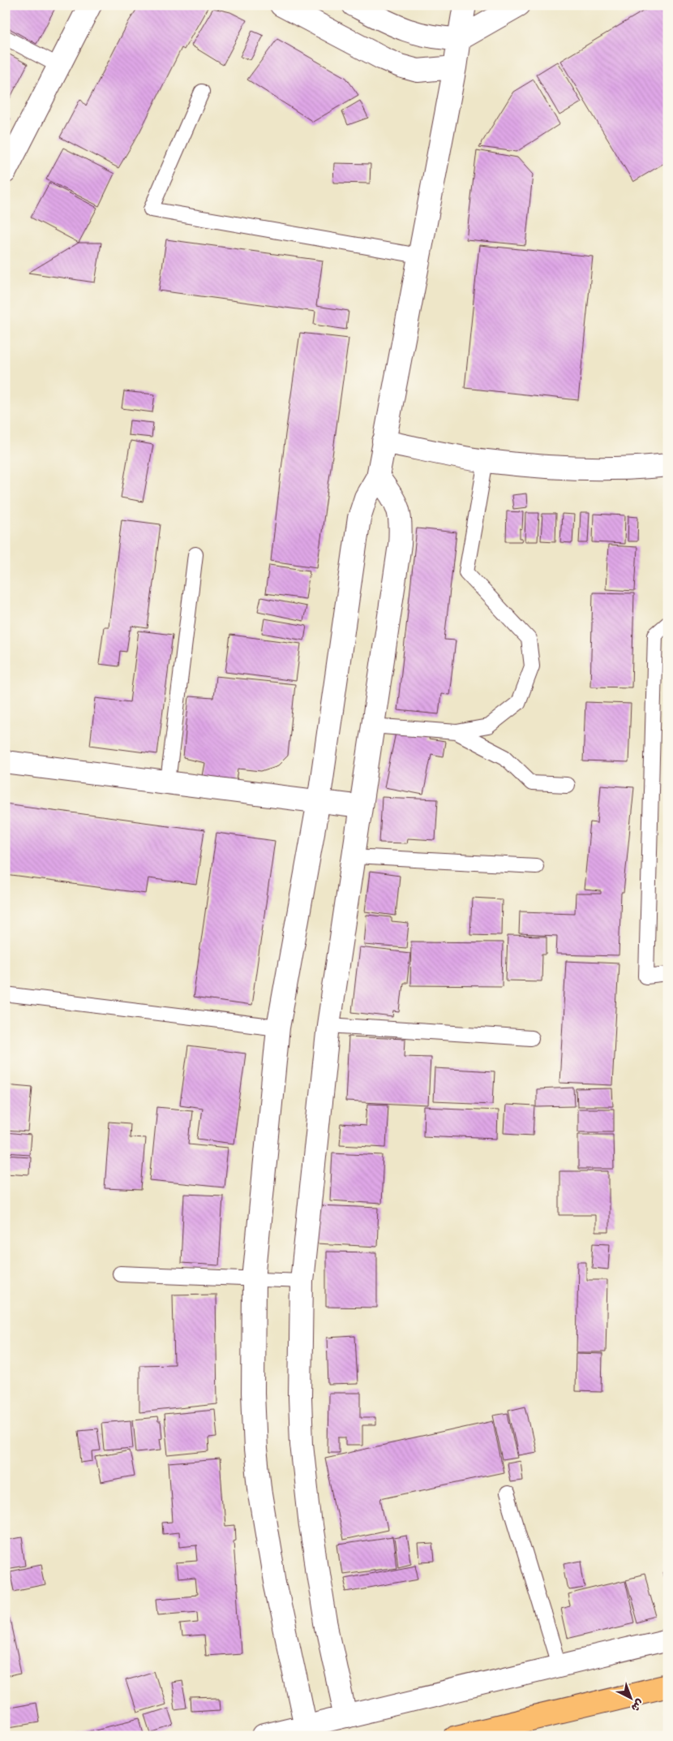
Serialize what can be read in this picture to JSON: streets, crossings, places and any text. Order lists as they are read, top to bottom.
{
  "north": "bottom right"
}
